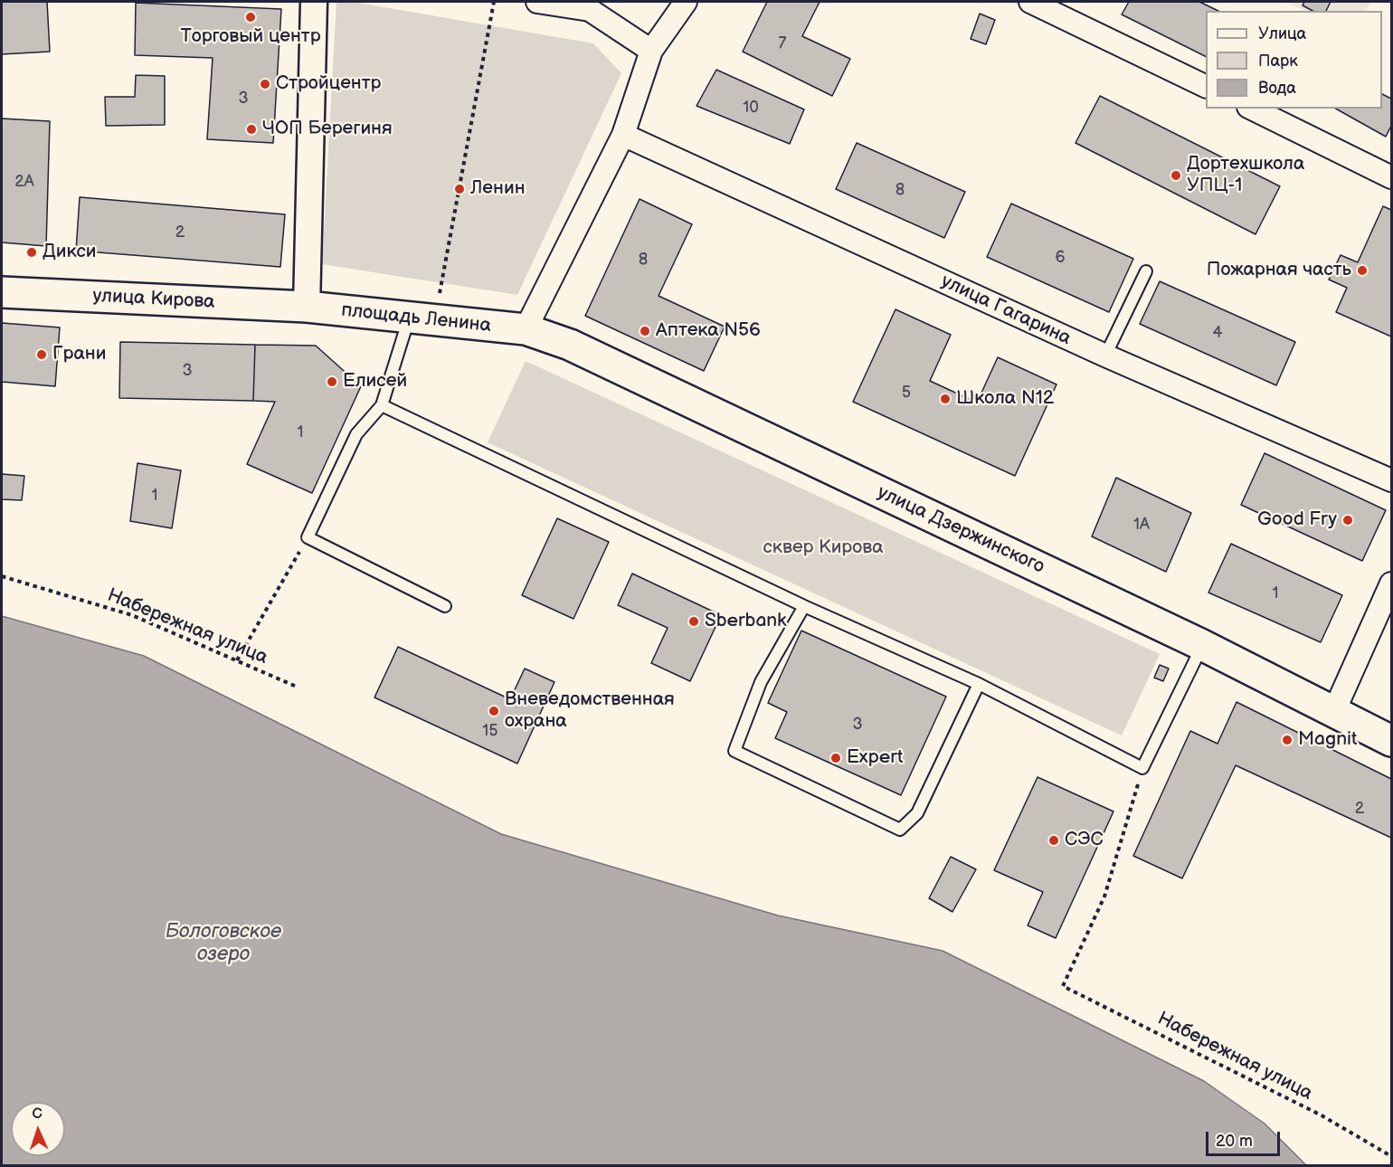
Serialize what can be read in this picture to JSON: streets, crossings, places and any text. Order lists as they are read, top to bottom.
{
  "streets": {
    "main road": ["улица Кирова", "площадь Ленина", "улица Дзержинского"],
    "street": ["улица Гагарина"],
    "path": ["Набережная улица"]
  },
  "crossings": [
    ["улица Кирова", "площадь Ленина"],
    ["площадь Ленина", "улица Дзержинского"]
  ],
  "water": ["Бологовское озеро"],
  "parks": ["сквер Кирова"],
  "places": [
    "Торговый центр",
    "Стройцентр",
    "ЧОП Берегиня",
    "Дортехшкола УПЦ-1",
    "Ленин",
    "Дикси",
    "Пожарная часть",
    "Аптека N56",
    "Грани",
    "Елисей",
    "Школа N12",
    "Good Fry",
    "Sberbank",
    "Вневедомственная охрана",
    "Magnit",
    "Expert",
    "СЭС"
  ],
  "house_numbers": [
    "7",
    "3",
    "10",
    "2А",
    "8",
    "2",
    "6",
    "8",
    "4",
    "3",
    "5",
    "1",
    "1",
    "1А",
    "1",
    "3",
    "15",
    "2"
  ],
  "legend": ["Улица", "Парк", "Вода"],
  "scale_bar": "20 m",
  "north": "top"
}
